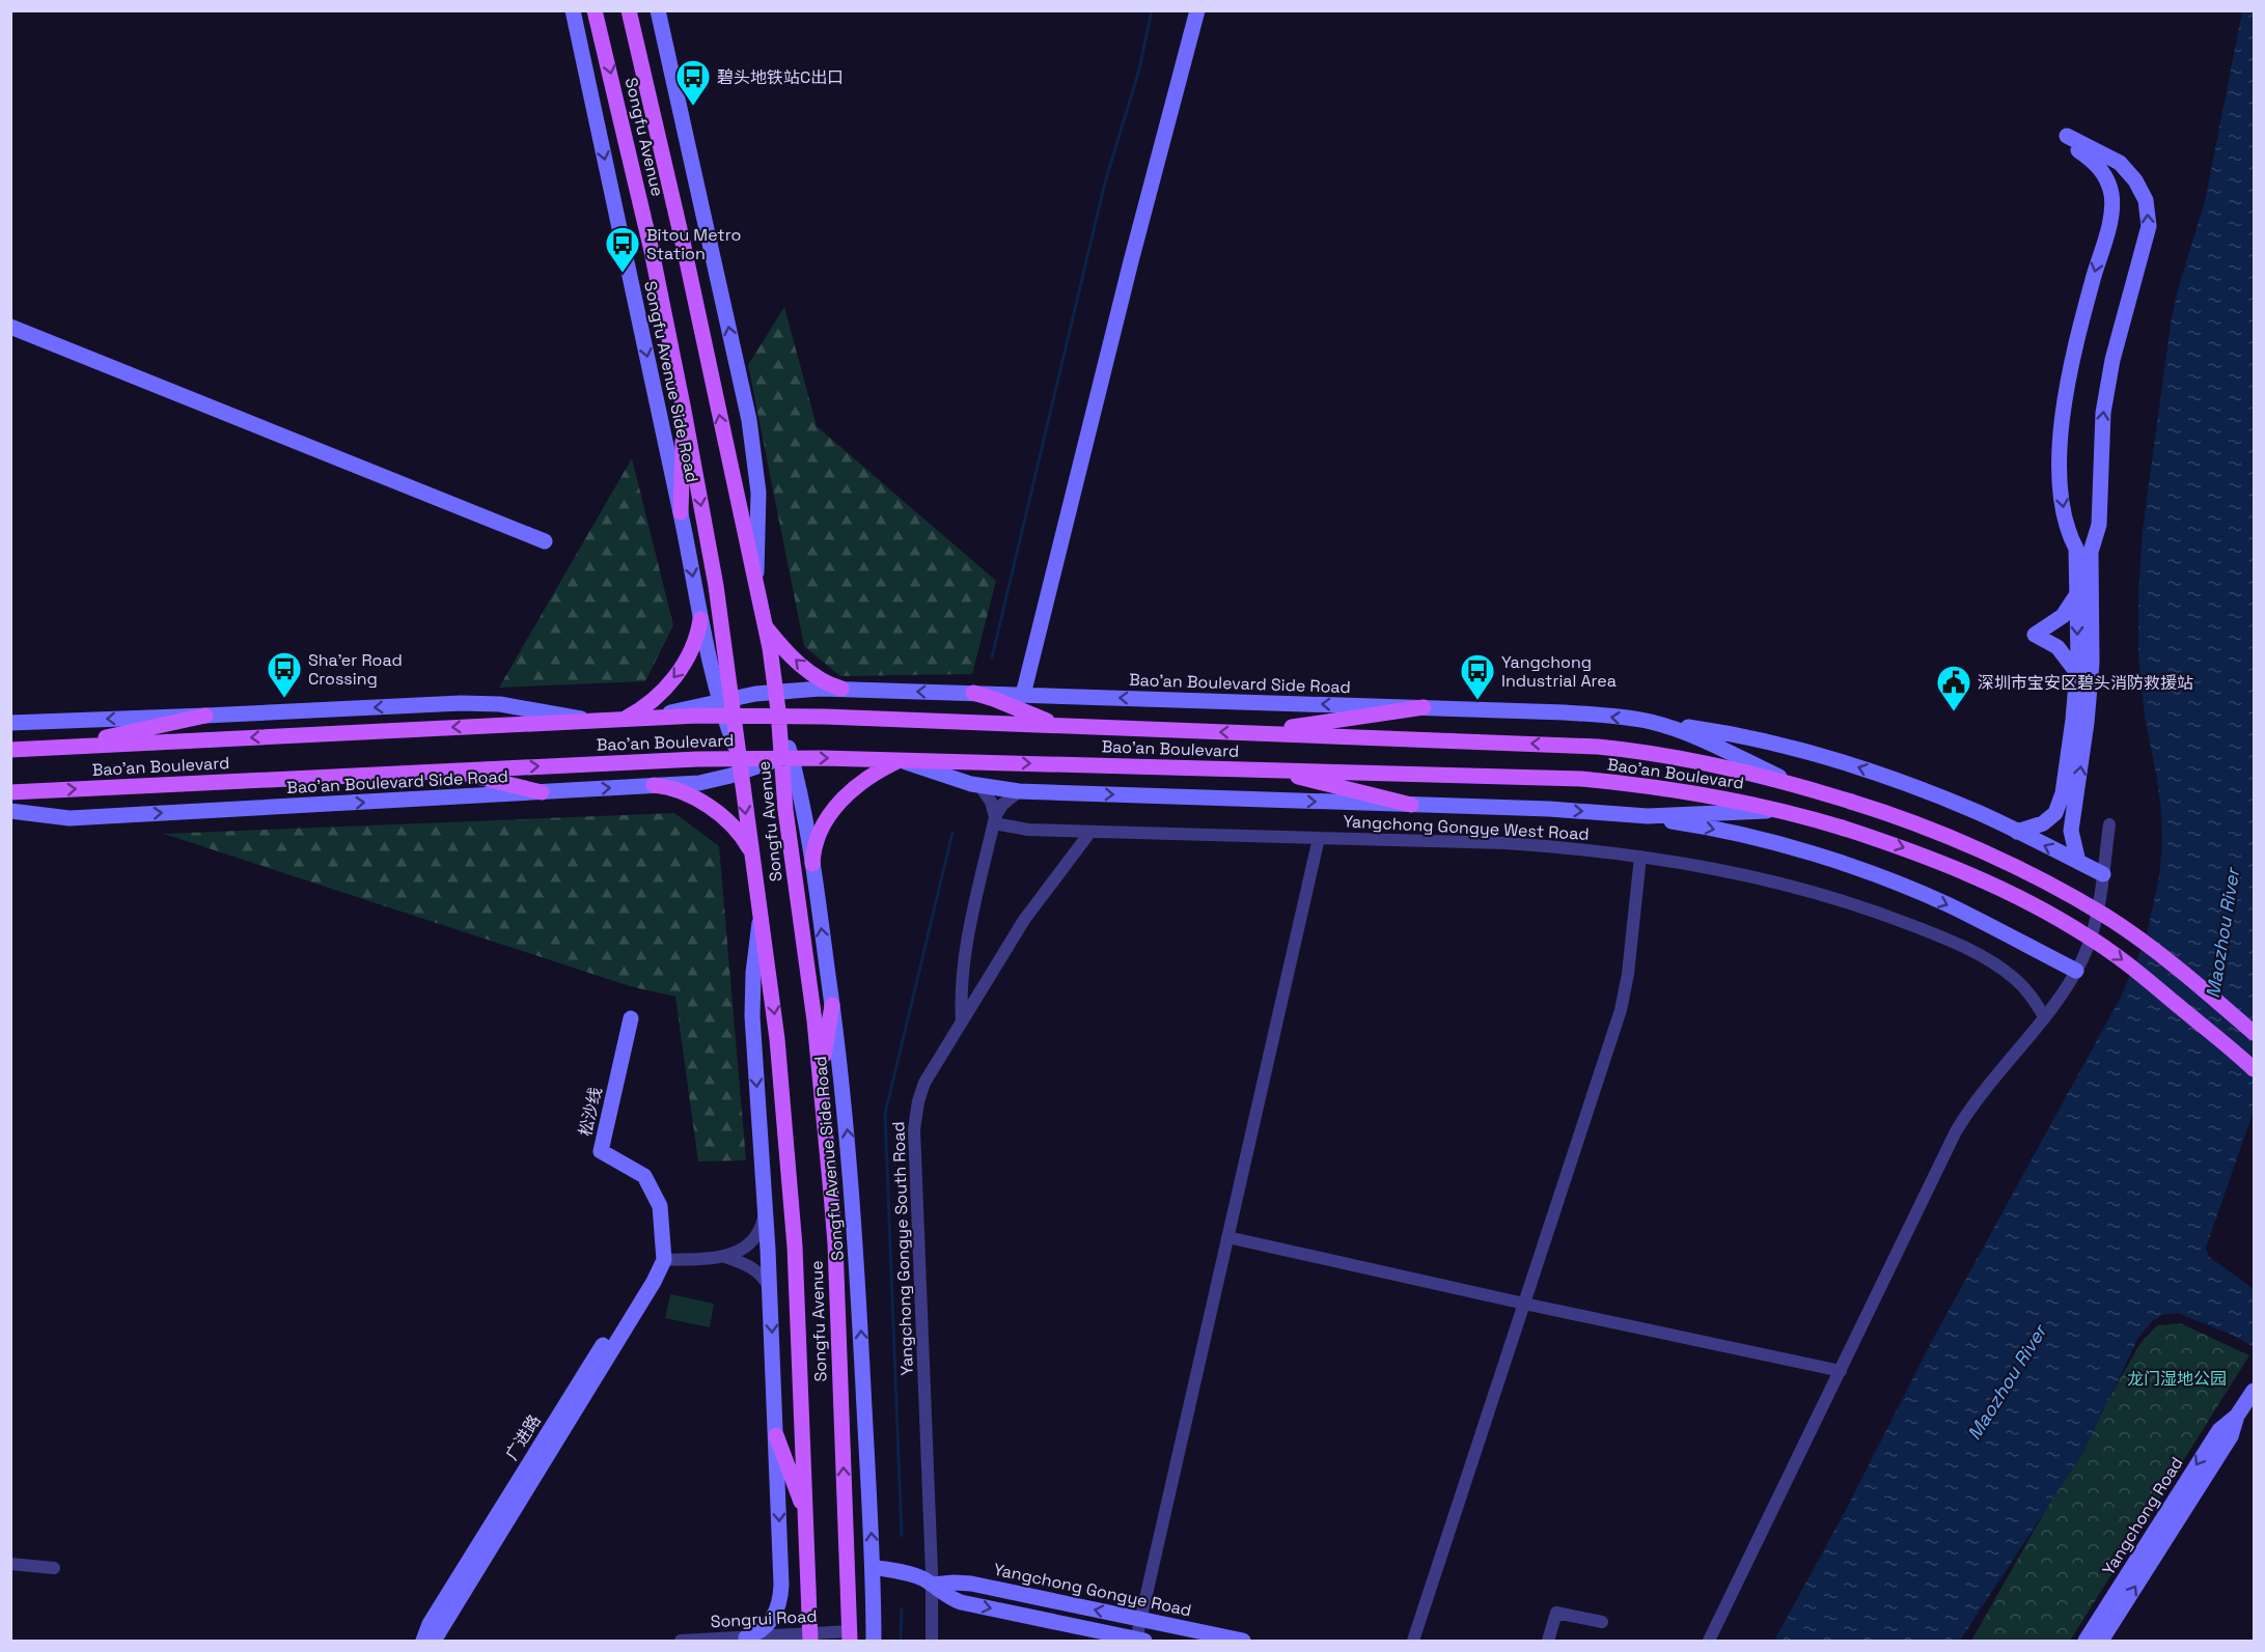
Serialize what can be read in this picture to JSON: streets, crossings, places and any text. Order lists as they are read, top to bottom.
{
  "streets": {
    "main road": [
      "Songfu Avenue",
      "Songfu Avenue Side Road",
      "Bao'an Boulevard Side Road",
      "Bao'an Boulevard",
      "松沙线",
      "广进路",
      "Yangchong Road",
      "Yangchong Gongye Road"
    ],
    "street": ["Yangchong Gongye West Road", "Yangchong Gongye South Road", "Songrui Road"]
  },
  "crossings": [
    ["Songfu Avenue", "Songfu Avenue Side Road"],
    ["Songfu Avenue", "Bao'an Boulevard Side Road"],
    ["Songfu Avenue", "Bao'an Boulevard"],
    ["Songfu Avenue", "Songrui Road"],
    ["Songfu Avenue Side Road", "Bao'an Boulevard Side Road"],
    ["Songfu Avenue Side Road", "Bao'an Boulevard"],
    ["Songfu Avenue Side Road", "Yangchong Gongye Road"],
    ["Bao'an Boulevard Side Road", "Bao'an Boulevard"],
    ["Yangchong Gongye West Road", "Yangchong Gongye South Road"],
    ["松沙线", "广进路"],
    ["Yangchong Gongye South Road", "Yangchong Gongye Road"]
  ],
  "water": ["Maozhou River"],
  "parks": ["龙门湿地公园"],
  "places": {
    "bus stop": [
      "碧头地铁站C出口",
      "Bitou Metro Station",
      "Sha'er Road Crossing",
      "Yangchong Industrial Area"
    ],
    "public building": ["深圳市宝安区碧头消防救援站"]
  }
}
